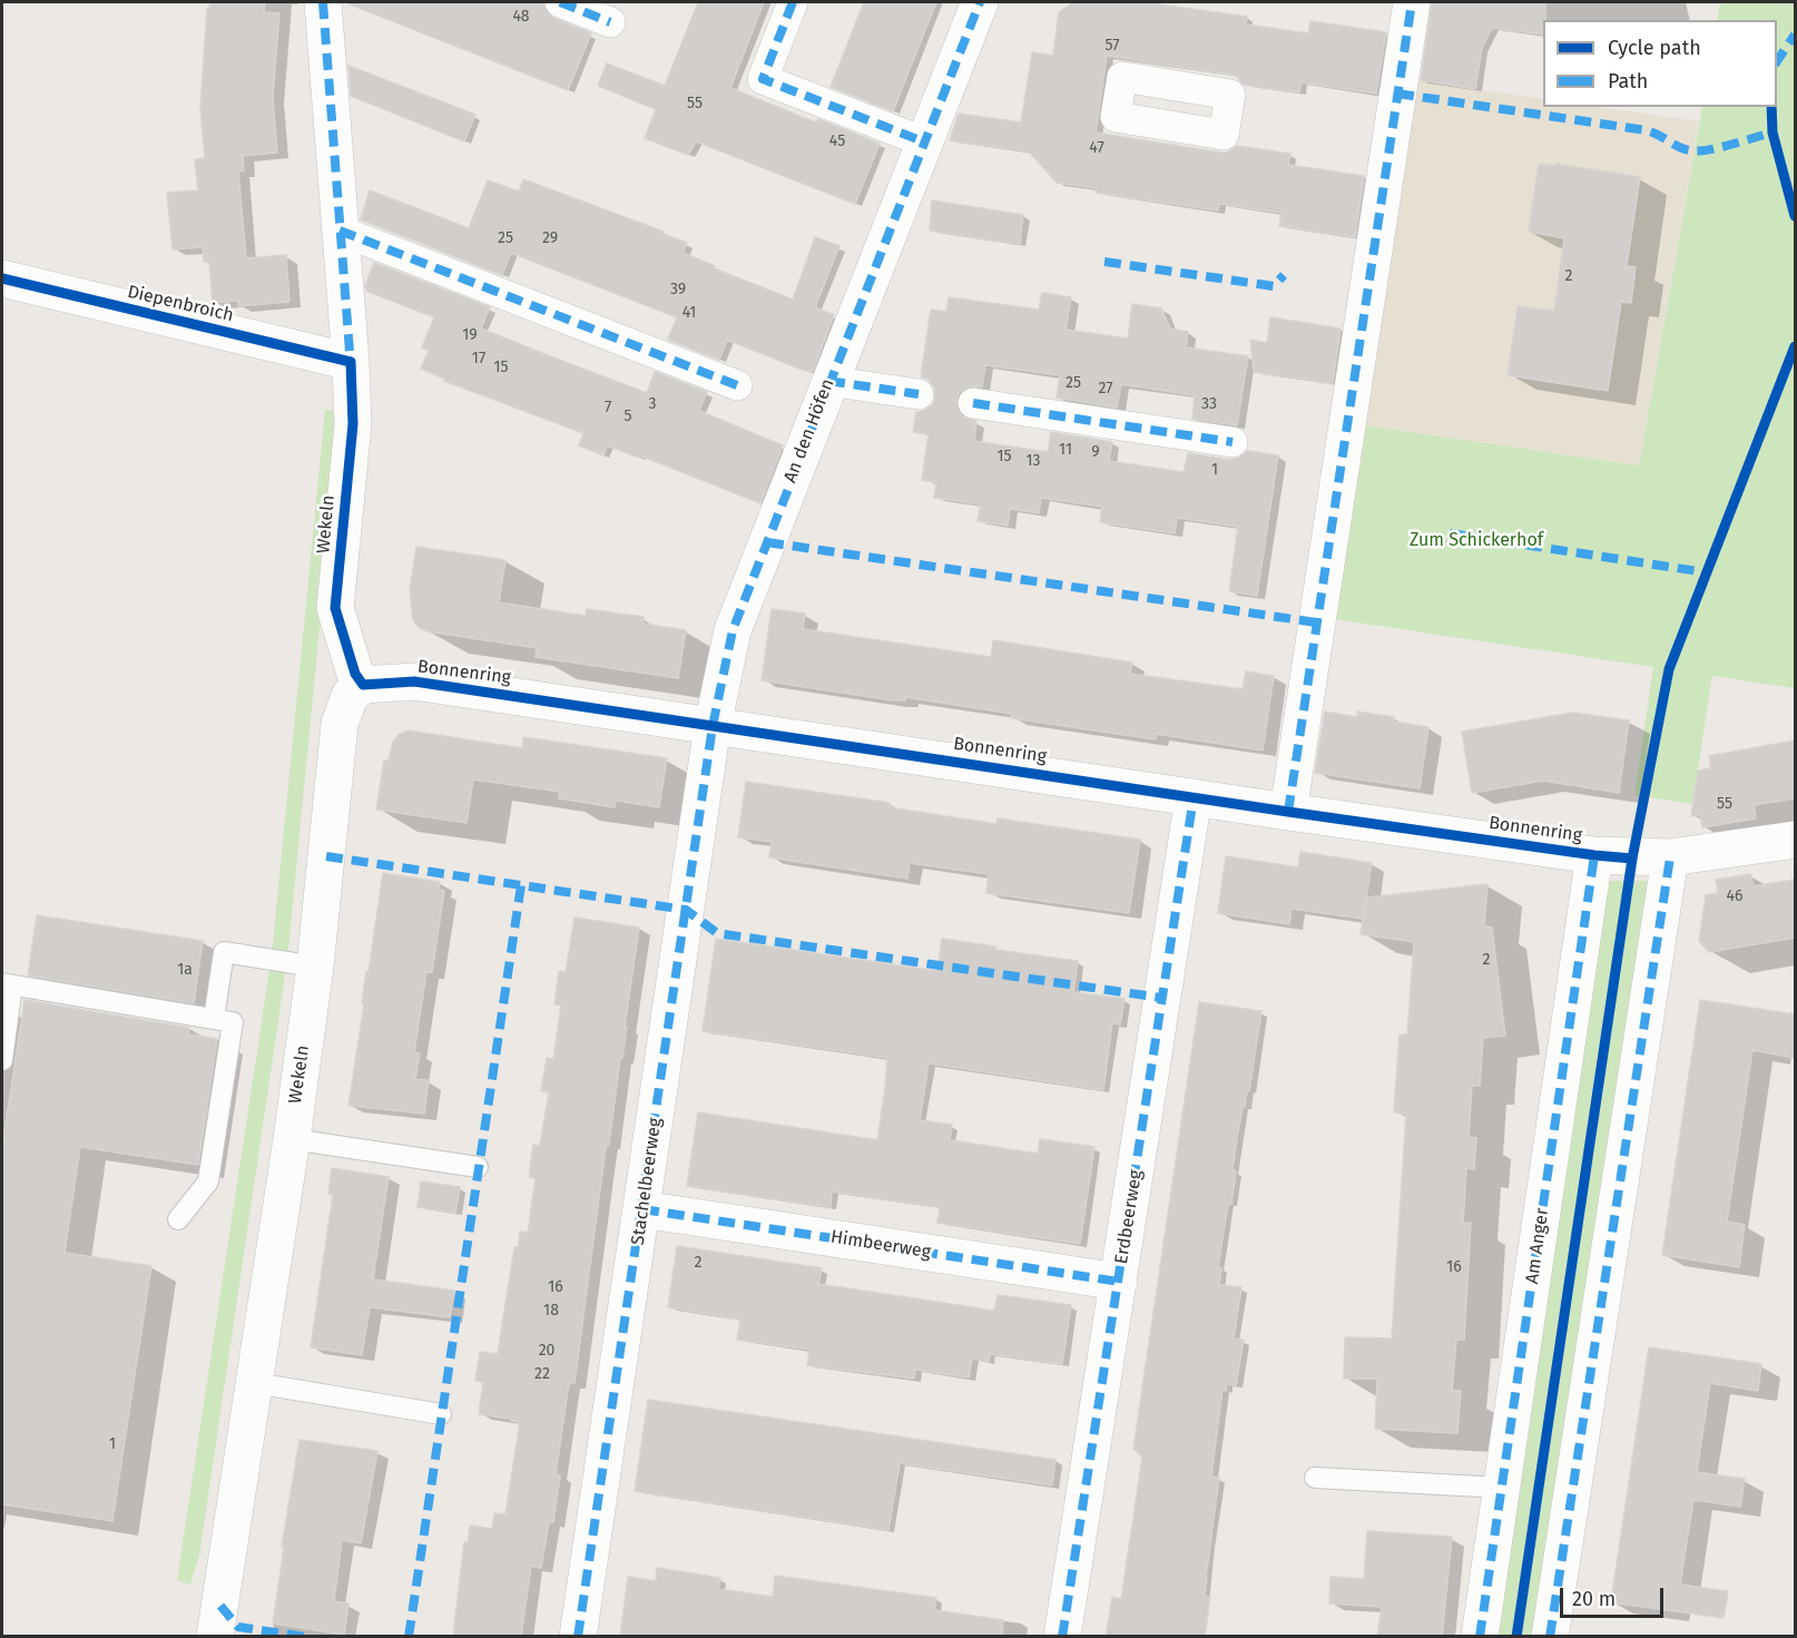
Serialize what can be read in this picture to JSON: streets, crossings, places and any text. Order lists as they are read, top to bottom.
{
  "streets": {
    "street": [
      "Diepenbroich",
      "An den Höfen",
      "Wekeln",
      "Bonnenring",
      "Stachelbeerweg",
      "Erdbeerweg",
      "Himbeerweg",
      "Am Anger"
    ]
  },
  "crossings": [
    ["Diepenbroich", "Wekeln"],
    ["An den Höfen", "Bonnenring"],
    ["An den Höfen", "Stachelbeerweg"],
    ["Wekeln", "Bonnenring"],
    ["Bonnenring", "Stachelbeerweg"],
    ["Bonnenring", "Erdbeerweg"],
    ["Bonnenring", "Am Anger"],
    ["Stachelbeerweg", "Himbeerweg"],
    ["Erdbeerweg", "Himbeerweg"]
  ],
  "parks": ["Zum Schickerhof"],
  "house_numbers": [
    "48",
    "57",
    "55",
    "45",
    "47",
    "25",
    "29",
    "2",
    "39",
    "41",
    "19",
    "17",
    "15",
    "25",
    "27",
    "3",
    "33",
    "7",
    "5",
    "11",
    "9",
    "15",
    "13",
    "1",
    "55",
    "46",
    "2",
    "1a",
    "2",
    "16",
    "16",
    "18",
    "20",
    "22",
    "1"
  ],
  "legend": ["Cycle path", "Path"],
  "scale_bar": "20 m"
}
